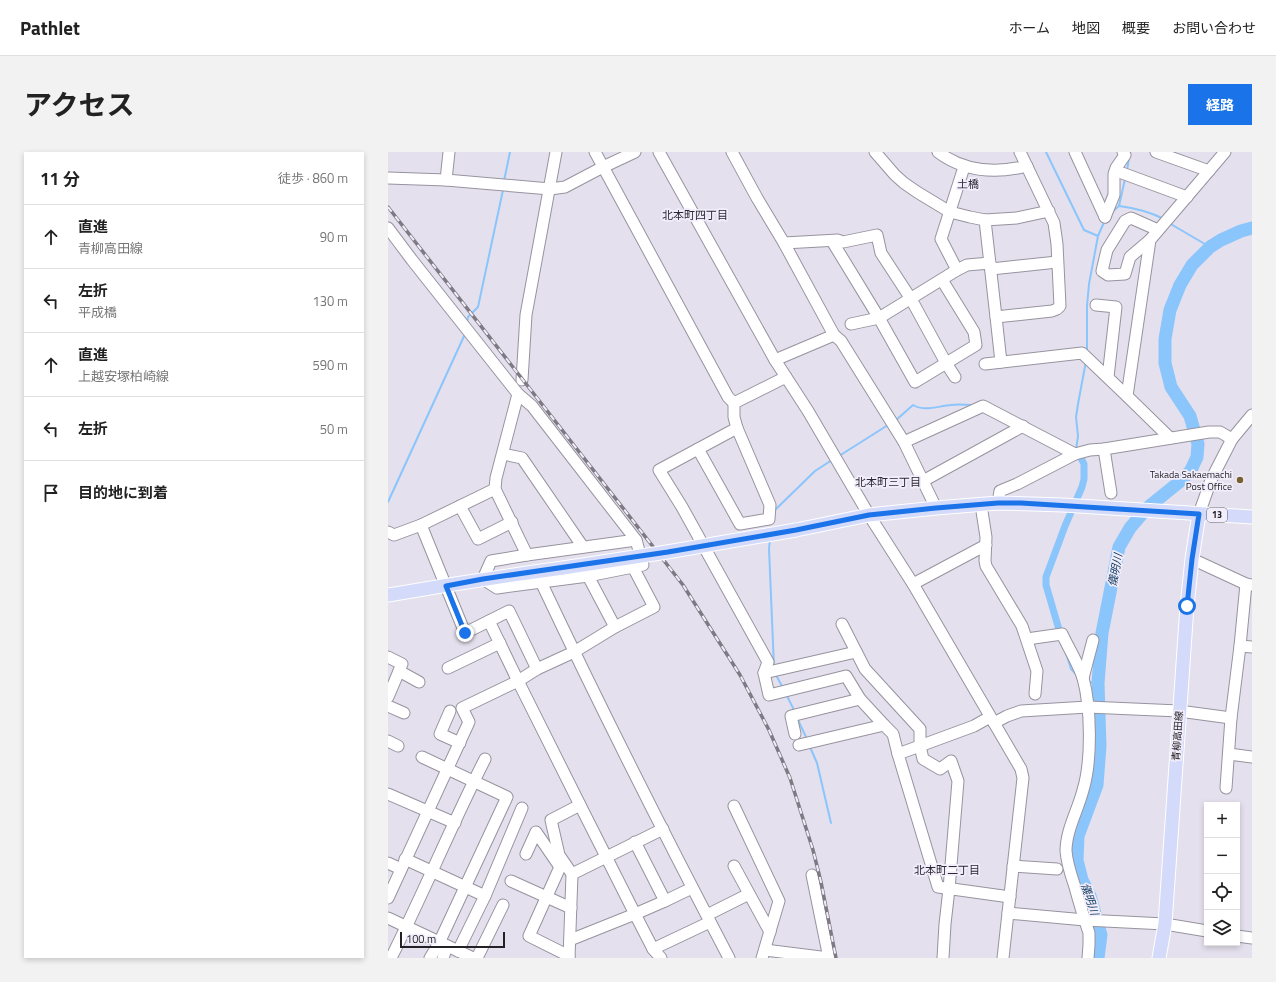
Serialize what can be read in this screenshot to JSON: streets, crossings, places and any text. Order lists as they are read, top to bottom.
{
  "streets": {
    "main road": ["13", "青柳高田線"]
  },
  "crossings": [
    ["13", "青柳高田線"]
  ],
  "districts": [
    "土橋",
    "北本町四丁目",
    "北本町三丁目",
    "北本町二丁目"
  ],
  "water": ["儀明川"],
  "places": ["Takada Sakaemachi Post Office"],
  "scale_bar": "100 m",
  "page": {
    "header": "Pathlet",
    "nav": [
      "ホーム",
      "地図",
      "概要",
      "お問い合わせ"
    ],
    "title": "アクセス",
    "buttons": "経路",
    "heading": ["11 分", "徒歩 · 860 m"],
    "list": [
      ["直進", "青柳高田線", "90 m"],
      ["左折", "平成橋", "130 m"],
      ["直進", "上越安塚柏崎線", "590 m"],
      ["左折", "50 m"],
      "目的地に到着"
    ],
    "map_buttons": ["+", "−"],
    "scale": "100 m"
  }
}
